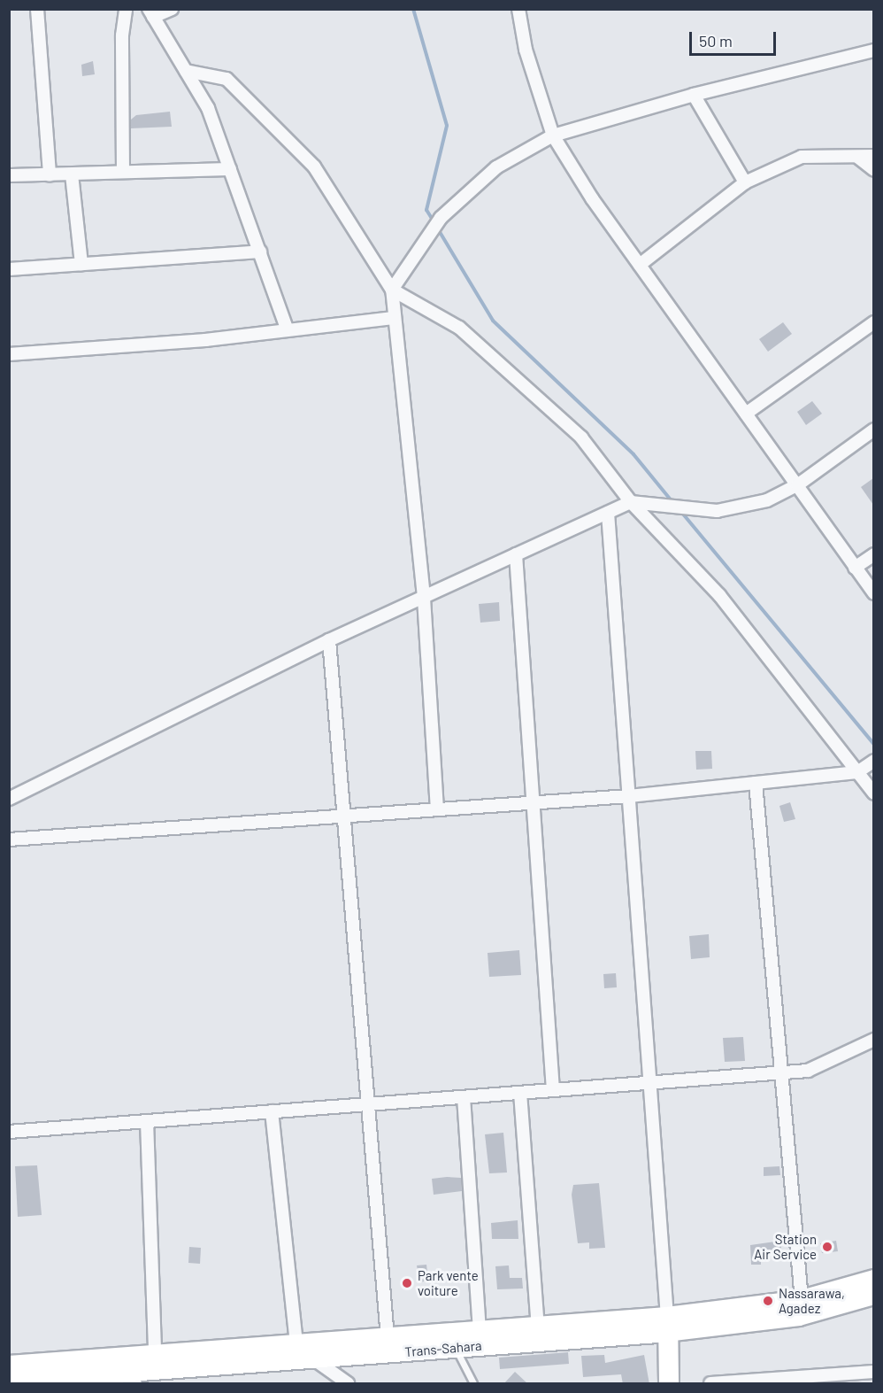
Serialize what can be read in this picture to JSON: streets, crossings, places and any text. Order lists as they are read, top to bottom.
{
  "streets": {
    "main road": ["Trans-Sahara"]
  },
  "places": ["Station Air Service", "Park vente voiture", "Nassarawa, Agadez"],
  "scale_bar": "50 m"
}
